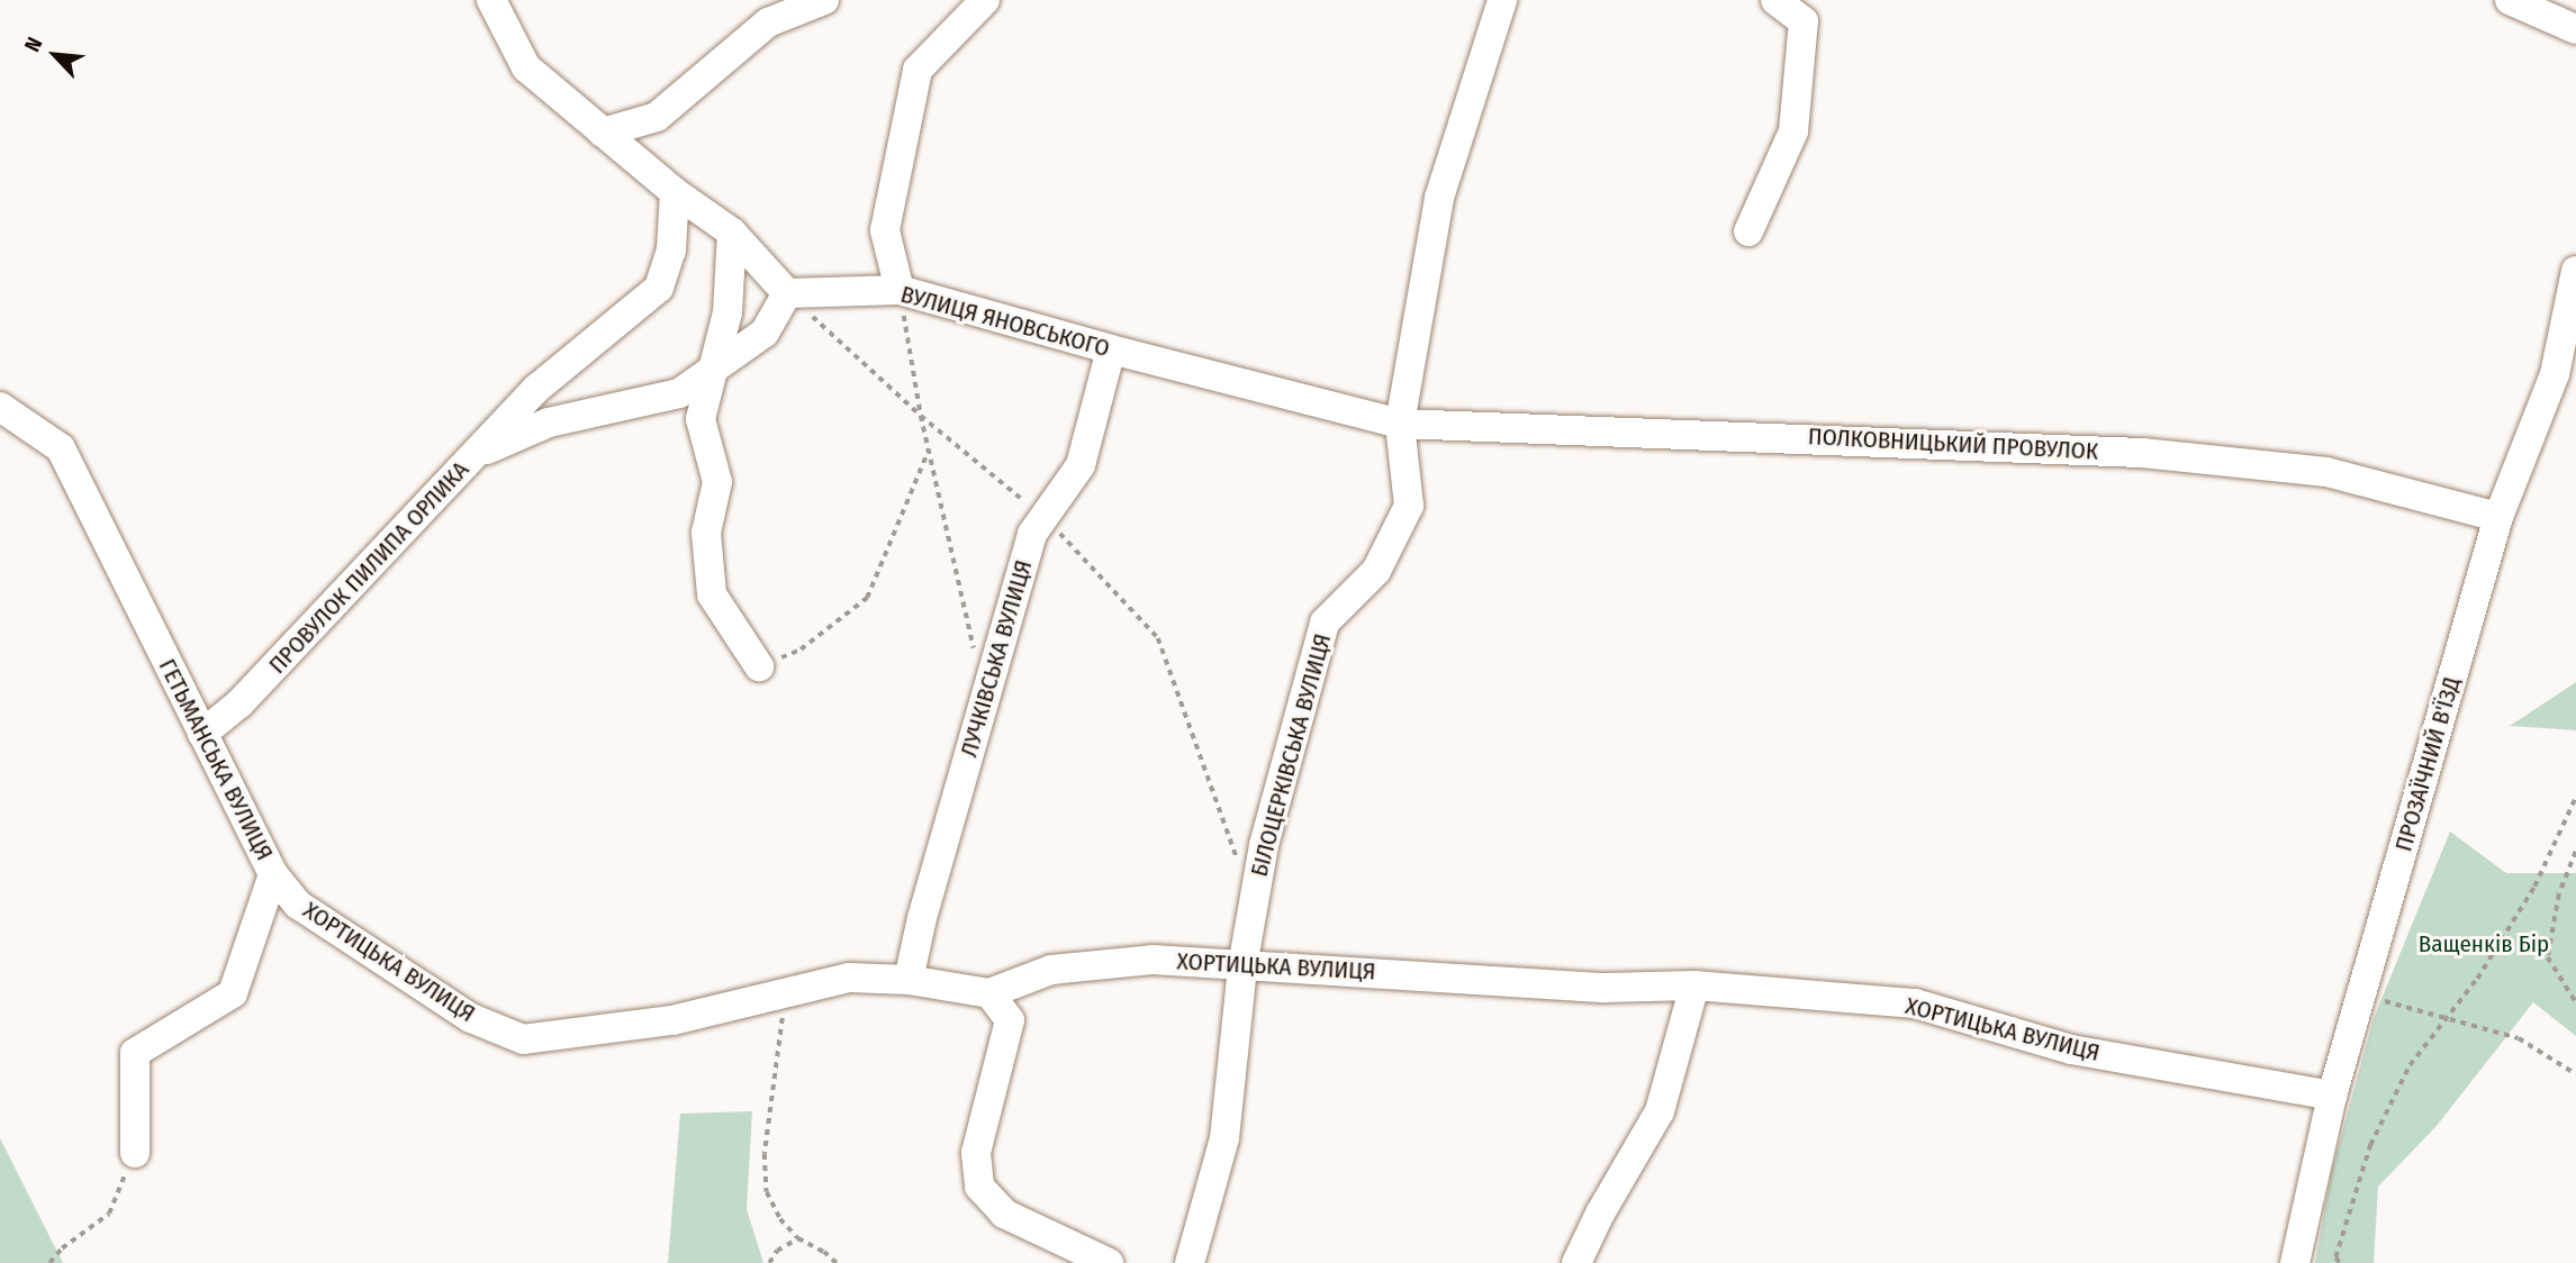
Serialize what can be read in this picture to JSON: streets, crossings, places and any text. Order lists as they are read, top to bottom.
{
  "streets": {
    "street": [
      "ВУЛИЦЯ ЯНОВСЬКОГО",
      "ПОЛКОВНИЦЬКИЙ ПРОВУЛОК",
      "ПРОВУЛОК ПИЛИПА ОРЛИКА",
      "ЛУЧКІВСЬКА ВУЛИЦЯ",
      "БІЛОЦЕРКІВСЬКА ВУЛИЦЯ",
      "ГЕТЬМАНСЬКА ВУЛИЦЯ",
      "ПРОЗАЇЧНИЙ В'ЇЗД",
      "ХОРТИЦЬКА ВУЛИЦЯ"
    ]
  },
  "crossings": [
    ["ВУЛИЦЯ ЯНОВСЬКОГО", "ПОЛКОВНИЦЬКИЙ ПРОВУЛОК"],
    ["ВУЛИЦЯ ЯНОВСЬКОГО", "ПРОВУЛОК ПИЛИПА ОРЛИКА"],
    ["ВУЛИЦЯ ЯНОВСЬКОГО", "ЛУЧКІВСЬКА ВУЛИЦЯ"],
    ["ВУЛИЦЯ ЯНОВСЬКОГО", "БІЛОЦЕРКІВСЬКА ВУЛИЦЯ"],
    ["ПОЛКОВНИЦЬКИЙ ПРОВУЛОК", "БІЛОЦЕРКІВСЬКА ВУЛИЦЯ"],
    ["ПОЛКОВНИЦЬКИЙ ПРОВУЛОК", "ПРОЗАЇЧНИЙ В'ЇЗД"],
    ["ПРОВУЛОК ПИЛИПА ОРЛИКА", "ГЕТЬМАНСЬКА ВУЛИЦЯ"],
    ["ЛУЧКІВСЬКА ВУЛИЦЯ", "ХОРТИЦЬКА ВУЛИЦЯ"],
    ["БІЛОЦЕРКІВСЬКА ВУЛИЦЯ", "ХОРТИЦЬКА ВУЛИЦЯ"],
    ["ГЕТЬМАНСЬКА ВУЛИЦЯ", "ХОРТИЦЬКА ВУЛИЦЯ"],
    ["ПРОЗАЇЧНИЙ В'ЇЗД", "ХОРТИЦЬКА ВУЛИЦЯ"]
  ],
  "parks": ["Ващенків Бір"],
  "north": "top left"
}
